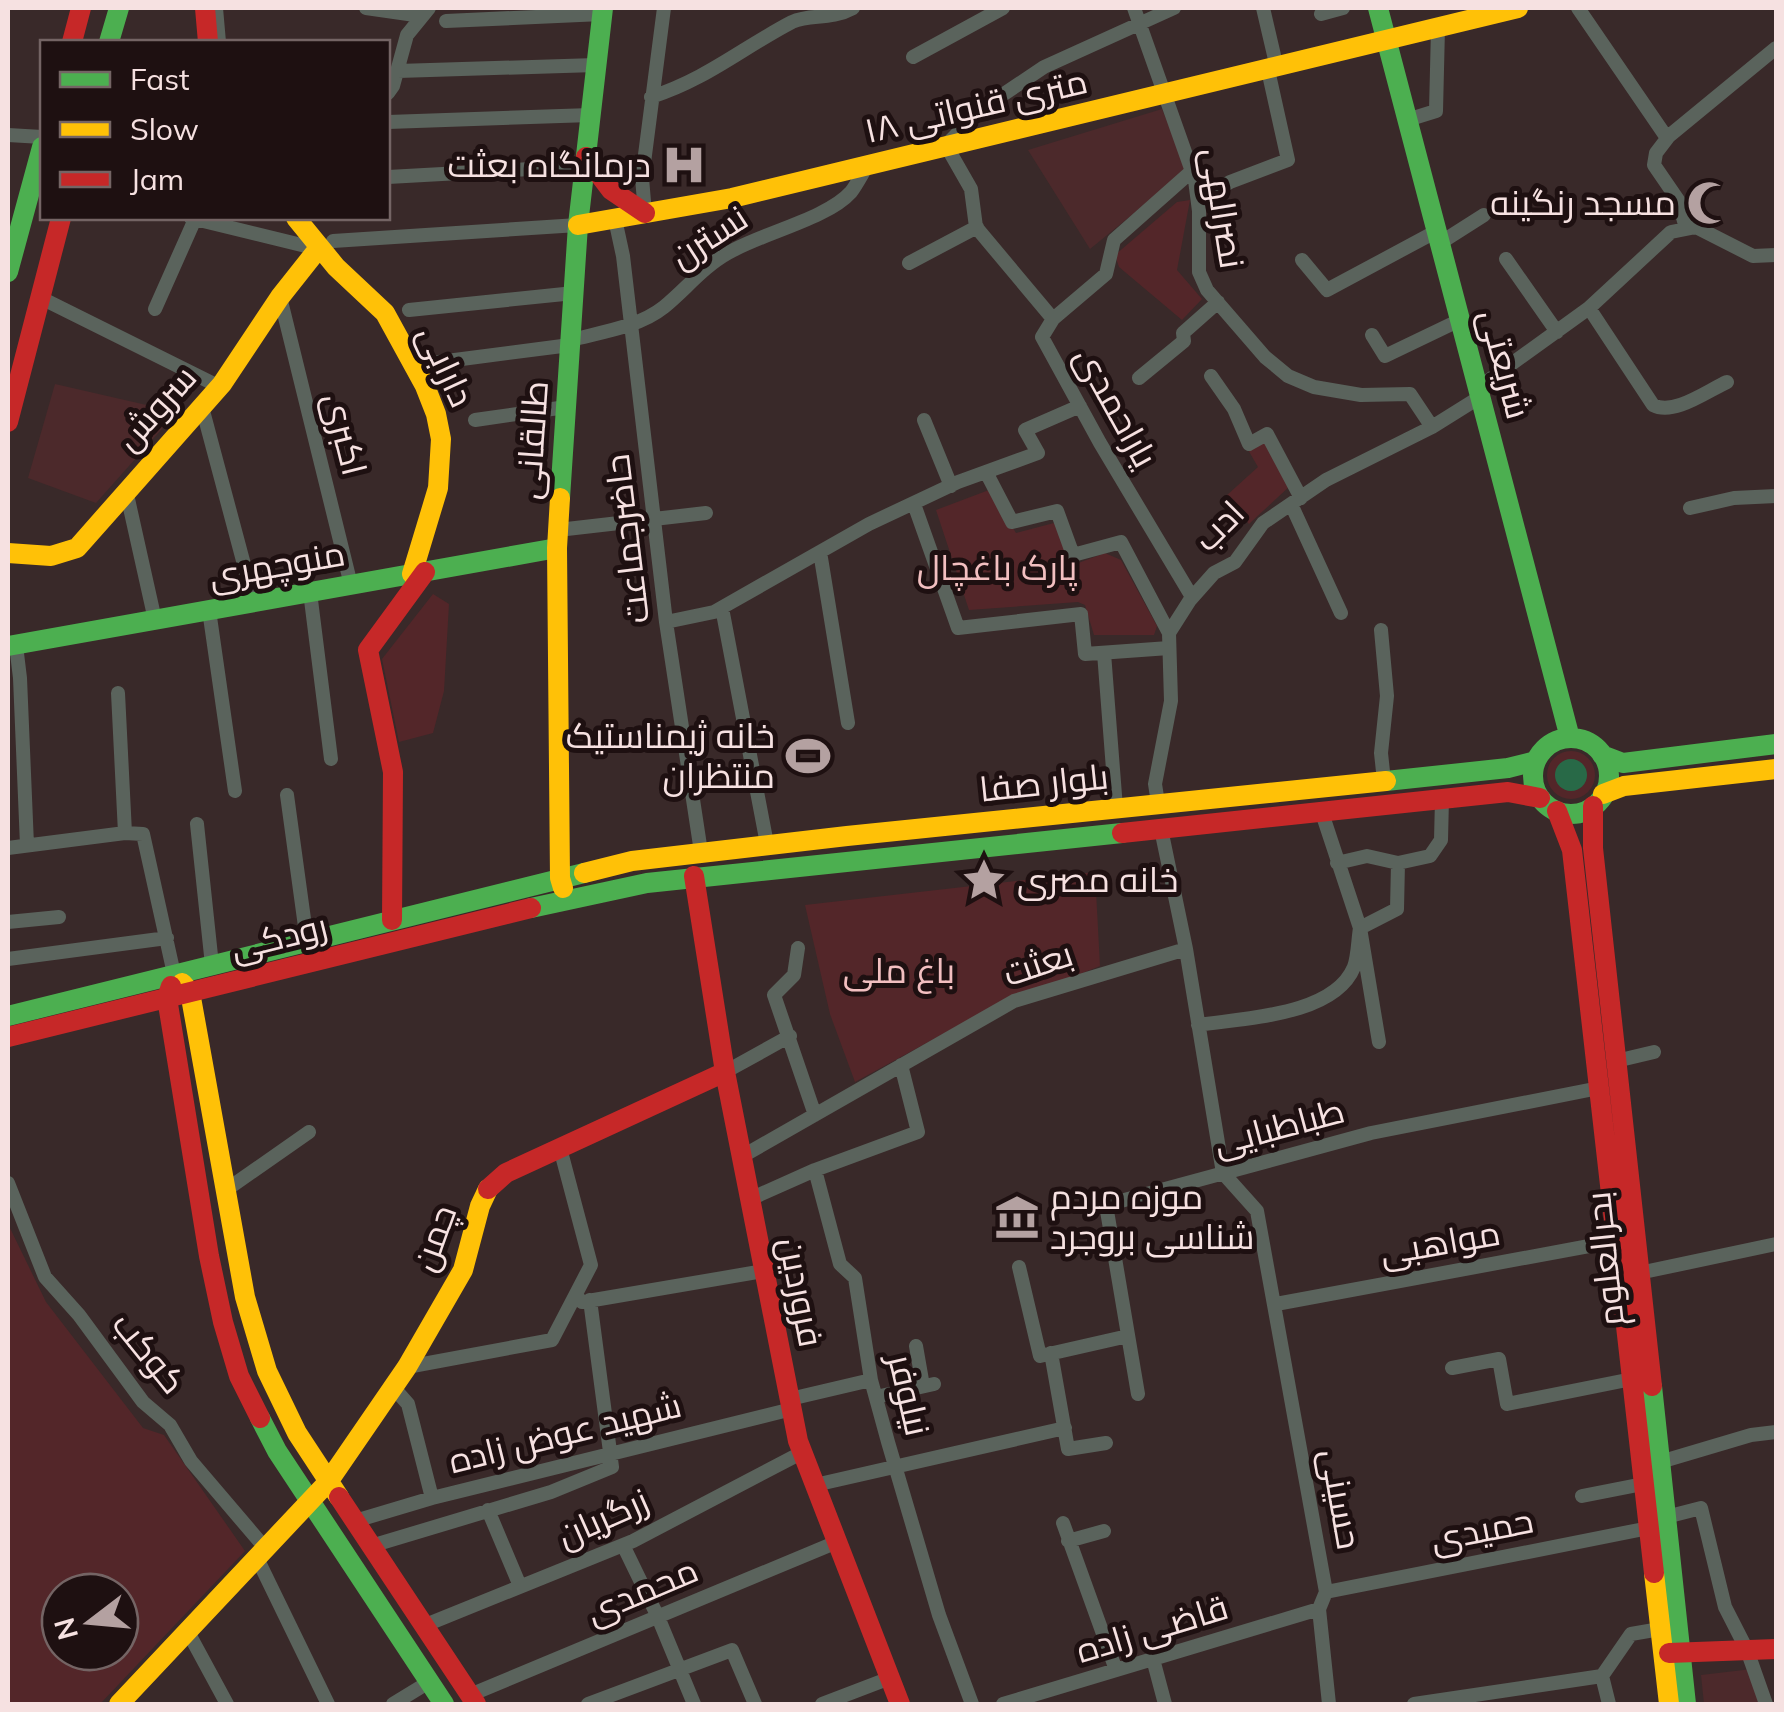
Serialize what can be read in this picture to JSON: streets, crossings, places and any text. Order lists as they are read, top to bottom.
{
  "streets": {
    "main road": [
      "۱۸ متری قنواتی",
      "شریعتی",
      "دارابی",
      "سروش",
      "طالقانی",
      "منوچهری",
      "بلوار صفا",
      "رودکی",
      "چمن",
      "بحرالعلوم",
      "فروردین"
    ],
    "street": [
      "نصرالهی",
      "نسترن",
      "یاراحمدی",
      "اکبری",
      "ادب",
      "حاضرجماعت",
      "بعثت",
      "طباطبایی",
      "مواهبی",
      "کوکب",
      "نیلوفر",
      "شهید عوض زاده",
      "حسینی",
      "زرگریان",
      "حمیدی",
      "محمدی",
      "قاضی زاده"
    ]
  },
  "crossings": [
    ["۱۸ متری قنواتی", "نصرالهی"],
    ["۱۸ متری قنواتی", "نسترن"],
    ["۱۸ متری قنواتی", "شریعتی"],
    ["۱۸ متری قنواتی", "یاراحمدی"],
    ["۱۸ متری قنواتی", "طالقانی"],
    ["۱۸ متری قنواتی", "حاضرجماعت"],
    ["نصرالهی", "ادب"],
    ["نسترن", "طالقانی"],
    ["نسترن", "حاضرجماعت"],
    ["شریعتی", "ادب"],
    ["شریعتی", "بلوار صفا"],
    ["شریعتی", "بحرالعلوم"],
    ["دارابی", "سروش"],
    ["دارابی", "منوچهری"],
    ["دارابی", "رودکی"],
    ["یاراحمدی", "ادب"],
    ["سروش", "اکبری"],
    ["اکبری", "منوچهری"],
    ["طالقانی", "منوچهری"],
    ["طالقانی", "بلوار صفا"],
    ["طالقانی", "رودکی"],
    ["حاضرجماعت", "بلوار صفا"],
    ["بلوار صفا", "رودکی"],
    ["بلوار صفا", "بحرالعلوم"],
    ["بلوار صفا", "فروردین"],
    ["بعثت", "فروردین"],
    ["طباطبایی", "بحرالعلوم"],
    ["طباطبایی", "حسینی"],
    ["چمن", "فروردین"],
    ["چمن", "کوکب"],
    ["مواهبی", "بحرالعلوم"],
    ["مواهبی", "حسینی"],
    ["بحرالعلوم", "حمیدی"],
    ["فروردین", "شهید عوض زاده"],
    ["فروردین", "زرگریان"],
    ["فروردین", "محمدی"],
    ["نیلوفر", "شهید عوض زاده"],
    ["حسینی", "حمیدی"],
    ["حسینی", "قاضی زاده"]
  ],
  "parks": ["پارک باغچال", "باغ ملی"],
  "places": {
    "hospital": ["درمانگاه بعثت"],
    "mosque": ["مسجد رنگینه"],
    "sports": ["خانه ژیمناستیک منتظران"],
    "place": ["خانه مصری"],
    "museum": ["موزه مردم شناسی بروجرد"]
  },
  "legend": ["Fast", "Slow", "Jam"],
  "north": "left"
}
